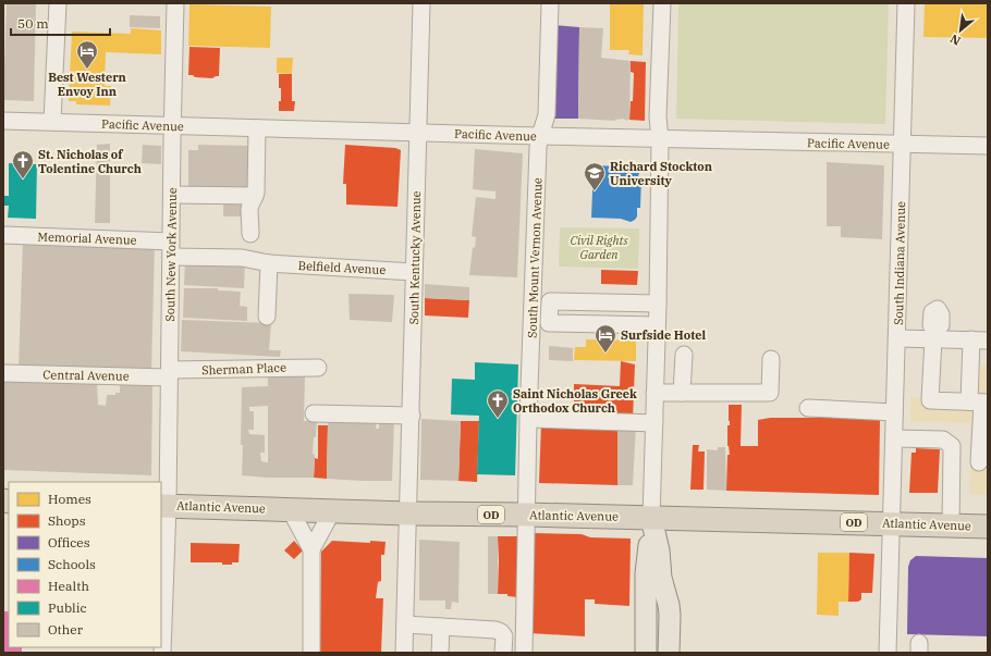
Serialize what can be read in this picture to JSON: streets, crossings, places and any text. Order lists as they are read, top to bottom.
{
  "streets": {
    "highway": ["Atlantic Avenue", "OD"],
    "street": [
      "Pacific Avenue",
      "Memorial Avenue",
      "South New York Avenue",
      "South Kentucky Avenue",
      "South Mount Vernon Avenue",
      "South Indiana Avenue",
      "Belfield Avenue",
      "Sherman Place",
      "Central Avenue"
    ]
  },
  "crossings": [
    ["Pacific Avenue", "South New York Avenue"],
    ["Pacific Avenue", "South Kentucky Avenue"],
    ["Pacific Avenue", "South Mount Vernon Avenue"],
    ["Pacific Avenue", "South Indiana Avenue"],
    ["Memorial Avenue", "South New York Avenue"],
    ["Memorial Avenue", "Belfield Avenue"],
    ["South New York Avenue", "Sherman Place"],
    ["South New York Avenue", "Central Avenue"],
    ["South New York Avenue", "Atlantic Avenue"],
    ["South Kentucky Avenue", "Belfield Avenue"],
    ["South Kentucky Avenue", "Atlantic Avenue"],
    ["South Mount Vernon Avenue", "Atlantic Avenue"],
    ["South Indiana Avenue", "Atlantic Avenue"],
    ["Sherman Place", "Central Avenue"]
  ],
  "parks": ["Civil Rights Garden"],
  "places": {
    "hotel": ["Best Western Envoy Inn", "Surfside Hotel"],
    "church": ["St. Nicholas of Tolentine Church", "Saint Nicholas Greek Orthodox Church"],
    "school or university": ["Richard Stockton University"]
  },
  "legend": [
    "Homes",
    "Shops",
    "Offices",
    "Schools",
    "Health",
    "Public",
    "Other"
  ],
  "scale_bar": "50 m",
  "north": "bottom left"
}
